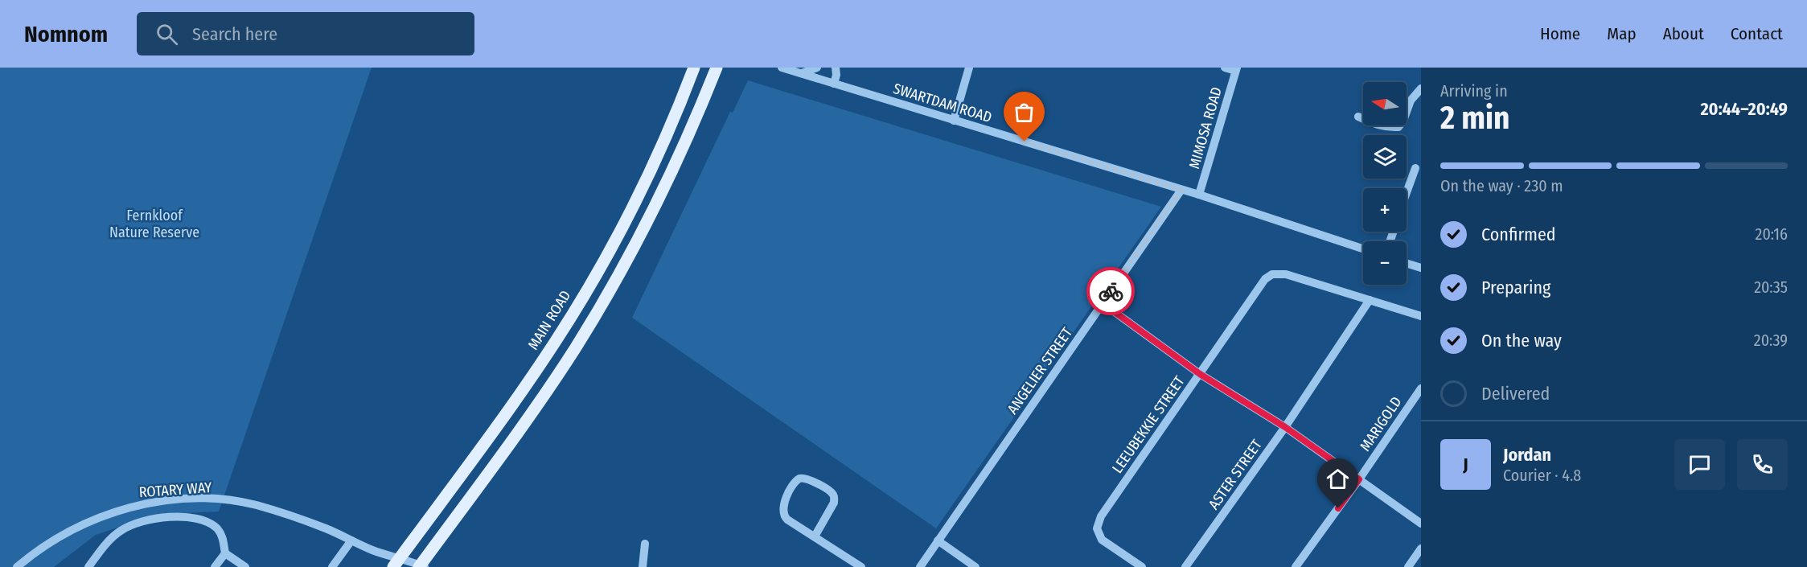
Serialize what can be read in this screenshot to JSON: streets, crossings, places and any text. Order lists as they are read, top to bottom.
{
  "streets": {
    "main road": ["MAIN ROAD"],
    "street": [
      "SWARTDAM ROAD",
      "MIMOSA ROAD",
      "ANGELIER STREET",
      "MARIGOLD",
      "LEEUBEKKIE STREET",
      "ASTER STREET",
      "ROTARY WAY"
    ]
  },
  "crossings": [
    ["SWARTDAM ROAD", "MIMOSA ROAD"],
    ["SWARTDAM ROAD", "ANGELIER STREET"],
    ["MAIN ROAD", "ROTARY WAY"],
    ["LEEUBEKKIE STREET", "ASTER STREET"]
  ],
  "parks": ["Fernkloof Nature Reserve"],
  "north": "left",
  "page": {
    "header": "Nomnom",
    "search": "Search here",
    "nav": [
      "Home",
      "Map",
      "About",
      "Contact"
    ],
    "heading": ["2 min", "Arriving in", "20:44–20:49"],
    "panel": ["Jordan", "Courier · 4.8"],
    "map_buttons": ["+", "−"],
    "bar": "On the way · 230 m",
    "list": [
      ["Confirmed", "20:16"],
      ["Preparing", "20:35"],
      ["On the way", "20:39"],
      "Delivered"
    ],
    "round": "J"
  }
}
